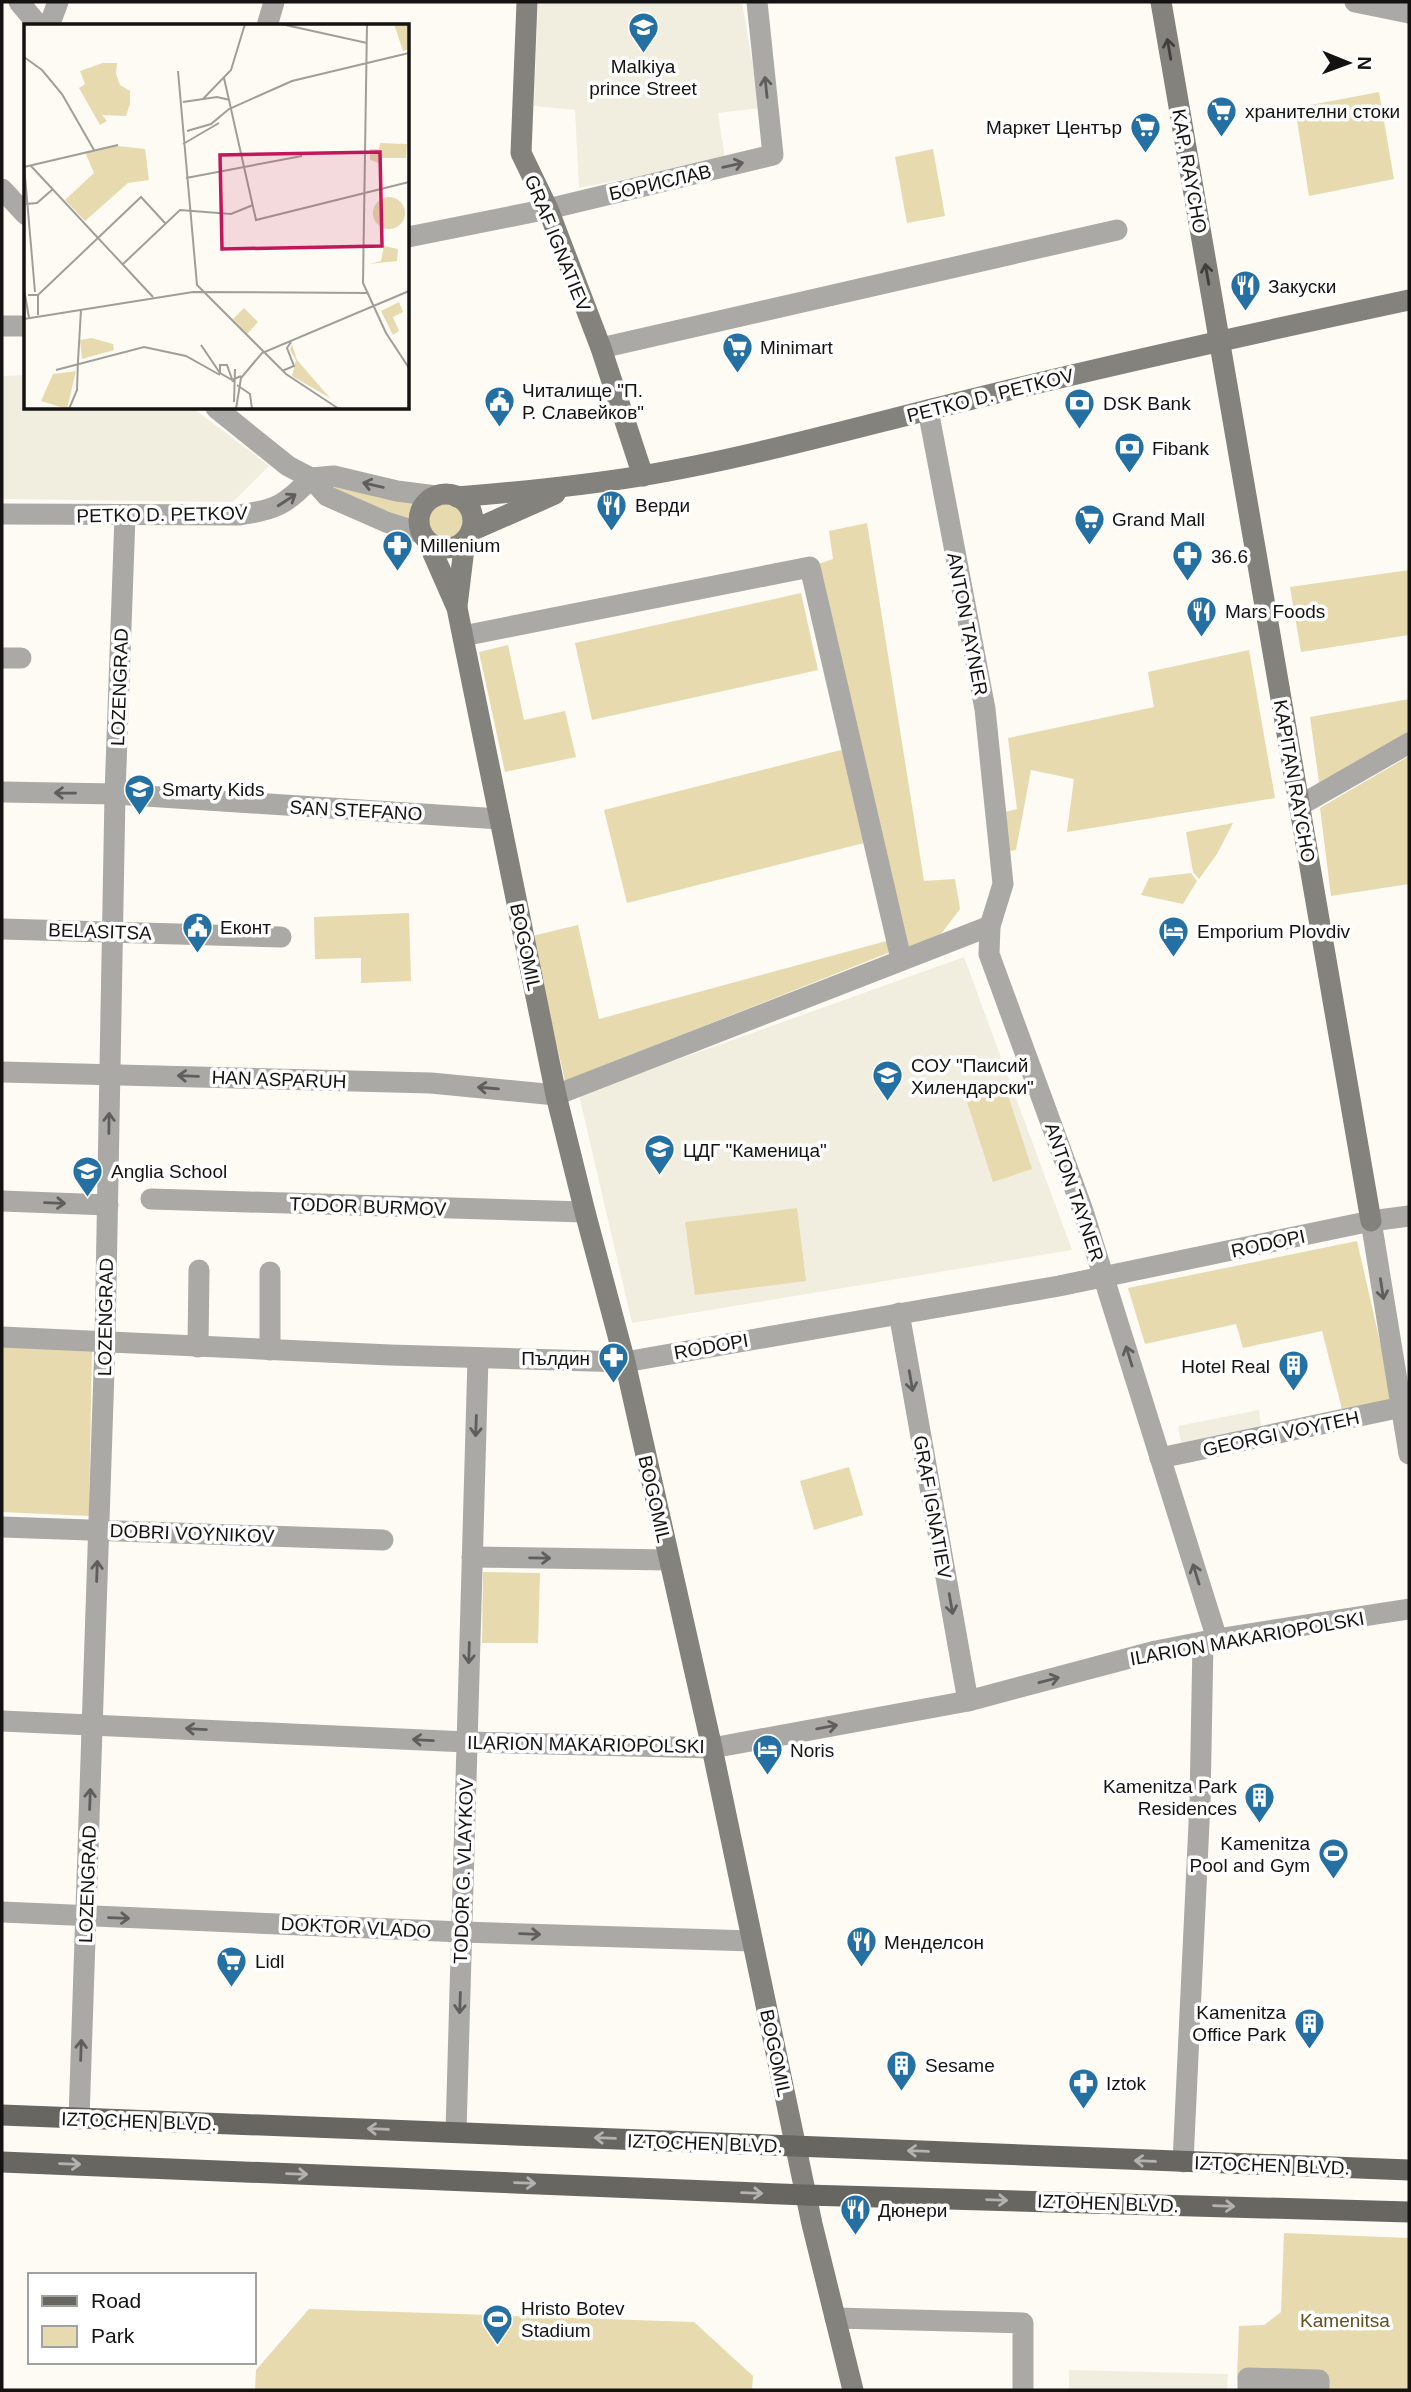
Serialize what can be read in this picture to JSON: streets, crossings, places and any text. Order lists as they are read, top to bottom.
{
  "streets": {
    "main road": ["IZTOCHEN BLVD.", "IZTOHEN BLVD."],
    "street": [
      "KAP. RAYCHO",
      "БОРИСЛАВ",
      "GRAF IGNATIEV",
      "PETKO D. PETKOV",
      "ANTON TAYNER",
      "LOZENGRAD",
      "KAPITAN RAYCHO",
      "SAN STEFANO",
      "BELASITSA",
      "BOGOMIL",
      "HAN ASPARUH",
      "TODOR BURMOV",
      "RODOPI",
      "GEORGI VOYTEH",
      "DOBRI VOYNIKOV",
      "ILARION MAKARIOPOLSKI",
      "TODOR G. VLAYKOV",
      "DOKTOR VLADO"
    ]
  },
  "crossings": [
    ["KAP. RAYCHO", "PETKO D. PETKOV"],
    ["KAP. RAYCHO", "KAPITAN RAYCHO"],
    ["БОРИСЛАВ", "GRAF IGNATIEV"],
    ["GRAF IGNATIEV", "PETKO D. PETKOV"],
    ["GRAF IGNATIEV", "RODOPI"],
    ["GRAF IGNATIEV", "ILARION MAKARIOPOLSKI"],
    ["PETKO D. PETKOV", "ANTON TAYNER"],
    ["PETKO D. PETKOV", "LOZENGRAD"],
    ["PETKO D. PETKOV", "KAPITAN RAYCHO"],
    ["PETKO D. PETKOV", "BOGOMIL"],
    ["ANTON TAYNER", "RODOPI"],
    ["ANTON TAYNER", "GEORGI VOYTEH"],
    ["ANTON TAYNER", "ILARION MAKARIOPOLSKI"],
    ["ANTON TAYNER", "IZTOCHEN BLVD."],
    ["LOZENGRAD", "SAN STEFANO"],
    ["LOZENGRAD", "BELASITSA"],
    ["LOZENGRAD", "HAN ASPARUH"],
    ["LOZENGRAD", "RODOPI"],
    ["LOZENGRAD", "DOBRI VOYNIKOV"],
    ["LOZENGRAD", "ILARION MAKARIOPOLSKI"],
    ["LOZENGRAD", "DOKTOR VLADO"],
    ["LOZENGRAD", "IZTOCHEN BLVD."],
    ["KAPITAN RAYCHO", "RODOPI"],
    ["SAN STEFANO", "BOGOMIL"],
    ["BOGOMIL", "HAN ASPARUH"],
    ["BOGOMIL", "TODOR BURMOV"],
    ["BOGOMIL", "RODOPI"],
    ["BOGOMIL", "ILARION MAKARIOPOLSKI"],
    ["BOGOMIL", "DOKTOR VLADO"],
    ["BOGOMIL", "IZTOCHEN BLVD."],
    ["BOGOMIL", "IZTOHEN BLVD."],
    ["RODOPI", "TODOR G. VLAYKOV"],
    ["ILARION MAKARIOPOLSKI", "TODOR G. VLAYKOV"],
    ["TODOR G. VLAYKOV", "DOKTOR VLADO"],
    ["TODOR G. VLAYKOV", "IZTOCHEN BLVD."]
  ],
  "one_way": [
    "KAP. RAYCHO",
    "GRAF IGNATIEV",
    "LOZENGRAD",
    "HAN ASPARUH",
    "TODOR G. VLAYKOV",
    "DOKTOR VLADO",
    "IZTOHEN BLVD."
  ],
  "parks": ["Kamenitsa"],
  "places": {
    "school or university": [
      "Malkiya prince Street",
      "Smarty Kids",
      "СОУ \"Паисий Хилендарски\"",
      "ЦДГ \"Каменица\"",
      "Anglia School"
    ],
    "supermarket": [
      "хранителни стоки",
      "Маркет Център",
      "Minimart",
      "Grand Mall",
      "Lidl"
    ],
    "restaurant": [
      "Закуски",
      "Верди",
      "Mars Foods",
      "Менделсон",
      "Дюнери"
    ],
    "public building": ["Читалище \"П. Р. Славейков\"", "Еконт"],
    "bank": ["DSK Bank", "Fibank"],
    "pharmacy": [
      "Millenium",
      "36.6",
      "Пълдин",
      "Iztok"
    ],
    "hotel": ["Emporium Plovdiv", "Noris"],
    "building": [
      "Hotel Real",
      "Kamenitza Park Residences",
      "Kamenitza Office Park",
      "Sesame"
    ],
    "sports": ["Kamenitza Pool and Gym", "Hristo Botev Stadium"]
  },
  "legend": ["Road", "Park"],
  "north": "right"
}
